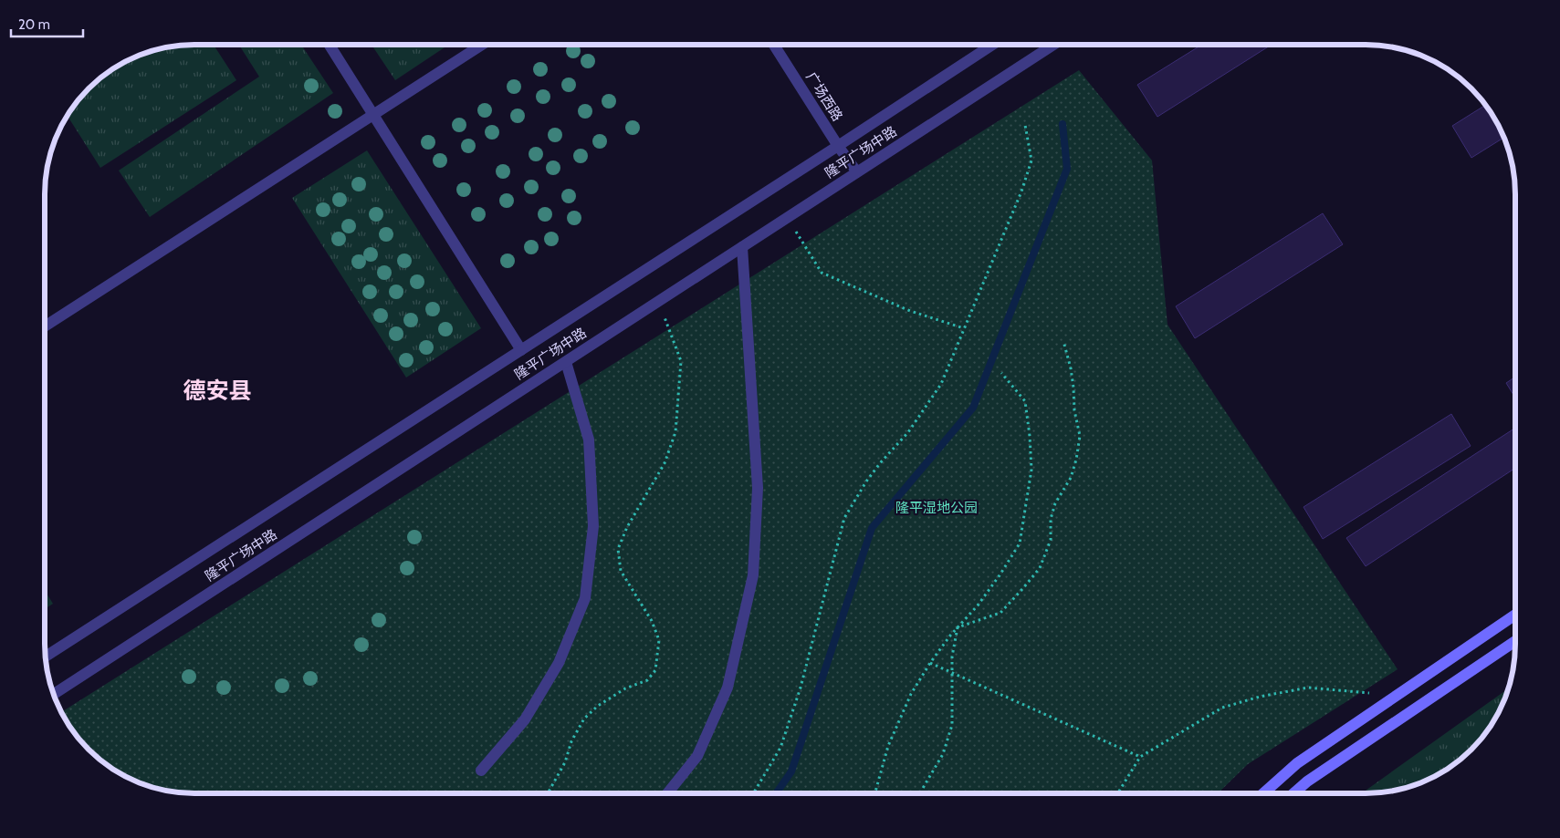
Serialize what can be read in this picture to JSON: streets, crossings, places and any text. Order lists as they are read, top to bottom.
{
  "streets": {
    "street": ["广场西路", "隆平广场中路"]
  },
  "crossings": [
    ["广场西路", "隆平广场中路"]
  ],
  "districts": ["德安县"],
  "parks": ["隆平湿地公园"],
  "scale_bar": "20 m"
}
